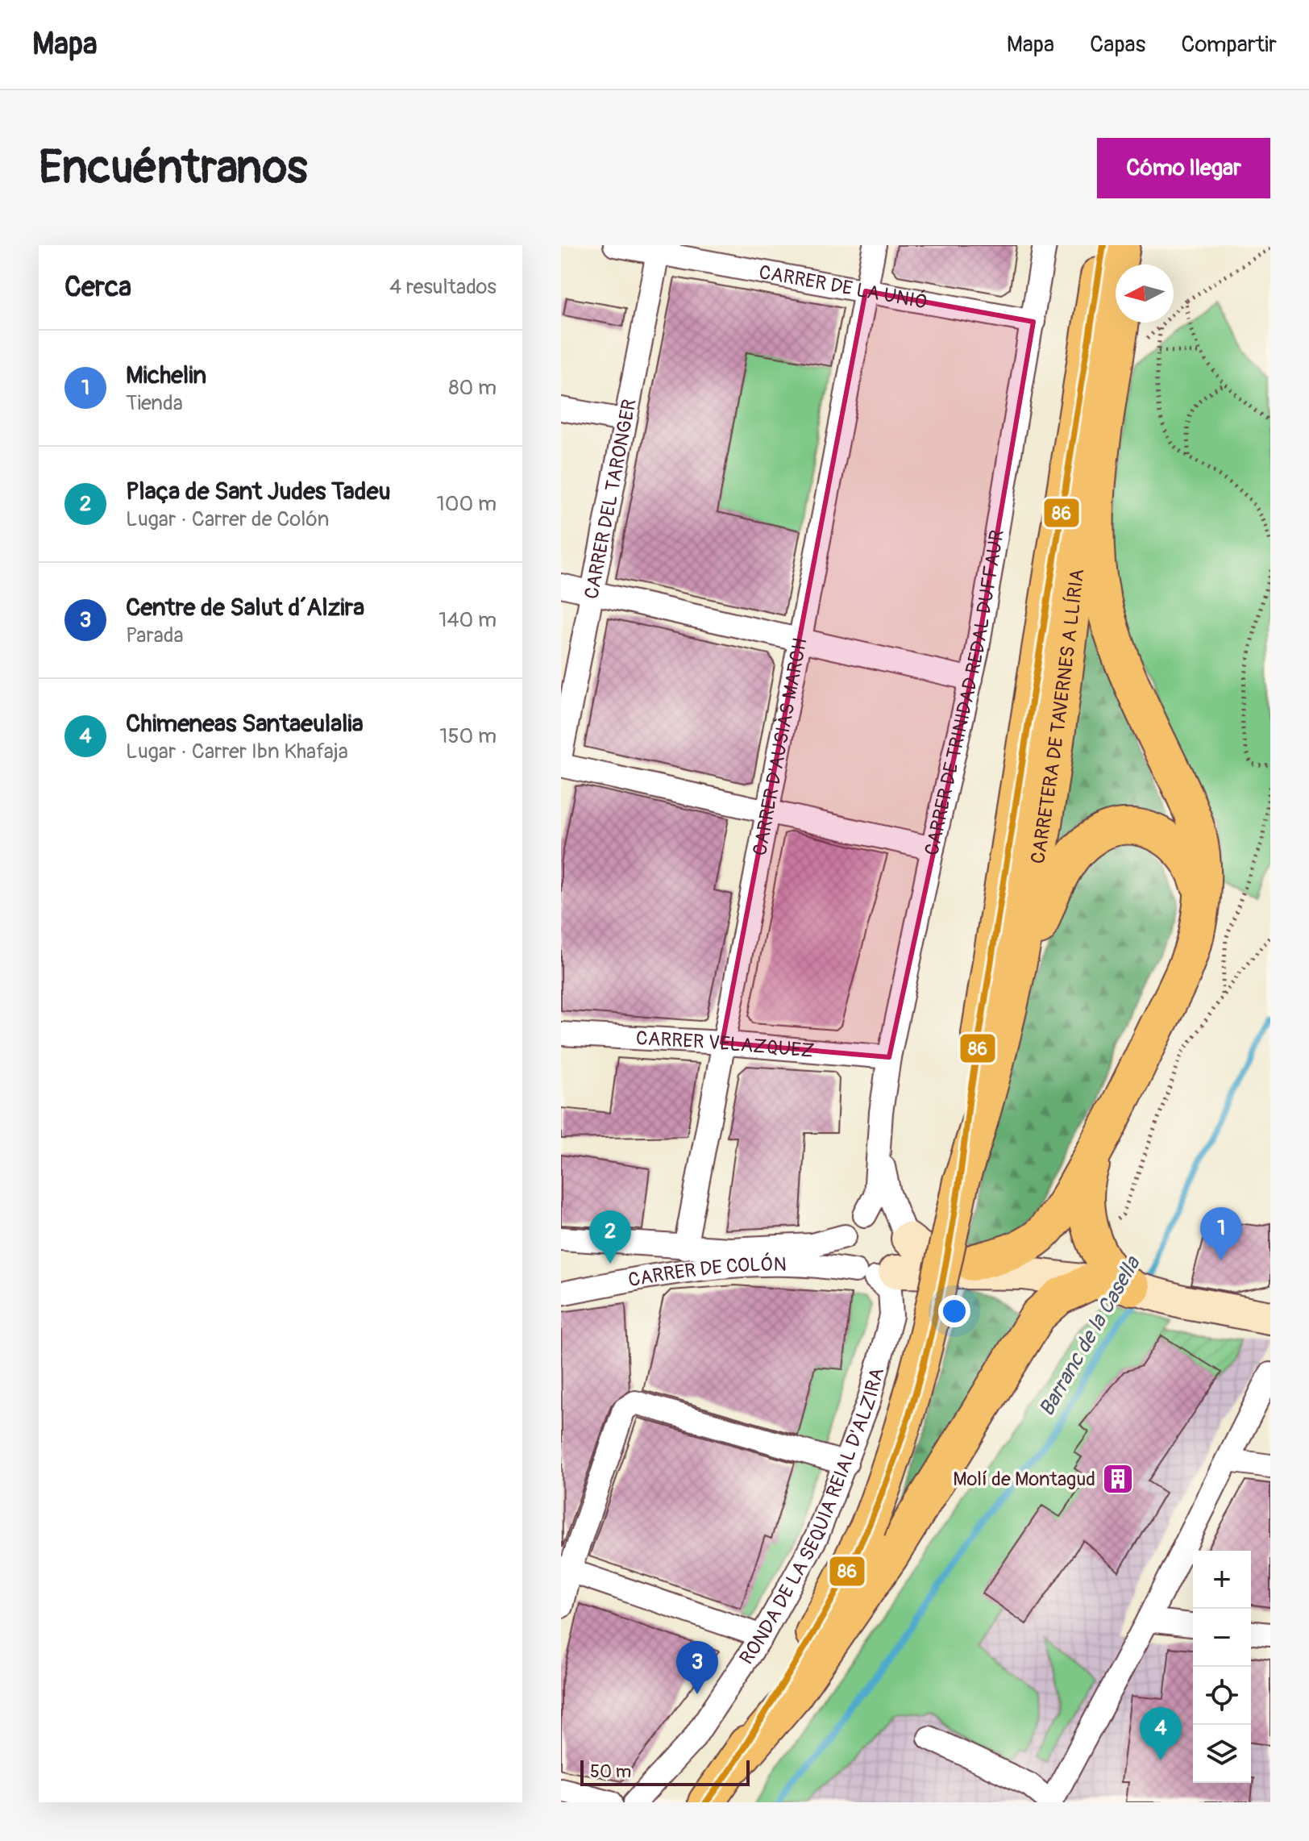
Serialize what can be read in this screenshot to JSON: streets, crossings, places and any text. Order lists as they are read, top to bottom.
{
  "streets": {
    "main road": ["CARRETERA DE TAVERNES A LLÍRIA"],
    "street": [
      "CARRER DE LA UNIÓ",
      "CARRER DEL TARONGER",
      "CARRER DE TRINIDAD REDAL DUFFAUR",
      "CARRER D'AUSIÀS MARCH",
      "CARRER VELAZQUEZ",
      "CARRER DE COLÓN",
      "RONDA DE LA SEQUIA REIAL D'ALZIRA"
    ]
  },
  "crossings": [
    ["CARRER DE LA UNIÓ", "CARRER DEL TARONGER"],
    ["CARRER DE LA UNIÓ", "CARRER DE TRINIDAD REDAL DUFFAUR"],
    ["CARRER DE LA UNIÓ", "CARRER D'AUSIÀS MARCH"],
    ["CARRER DE TRINIDAD REDAL DUFFAUR", "CARRER VELAZQUEZ"],
    ["CARRER DE TRINIDAD REDAL DUFFAUR", "CARRER DE COLÓN"],
    ["CARRER DE TRINIDAD REDAL DUFFAUR", "RONDA DE LA SEQUIA REIAL D'ALZIRA"],
    ["CARRER D'AUSIÀS MARCH", "CARRER VELAZQUEZ"],
    ["CARRER DE COLÓN", "RONDA DE LA SEQUIA REIAL D'ALZIRA"]
  ],
  "water": ["Barranc de la Casella"],
  "places": {
    "building": ["Molí de Montagud"]
  },
  "lines": ["transit line 86"],
  "scale_bar": "50 m",
  "north": "left",
  "page": {
    "header": "Mapa",
    "nav": ["Mapa", "Capas", "Compartir"],
    "buttons": "Cómo llegar",
    "title": "Encuéntranos",
    "heading": ["Cerca", "4 resultados"],
    "list": [
      {
        "mark": "1",
        "name": "Michelin",
        "note": "Tienda",
        "value": "80 m"
      },
      {
        "mark": "2",
        "name": "Plaça de Sant Judes Tadeu",
        "note": "Lugar · Carrer de Colón",
        "value": "100 m"
      },
      {
        "mark": "3",
        "name": "Centre de Salut d´Alzira",
        "note": "Parada",
        "value": "140 m"
      },
      {
        "mark": "4",
        "name": "Chimeneas Santaeulalia",
        "note": "Lugar · Carrer Ibn Khafaja",
        "value": "150 m"
      }
    ],
    "pins": [
      "1",
      "2",
      "3",
      "4"
    ],
    "map_buttons": ["+", "−"],
    "scale": "50 m"
  }
}
